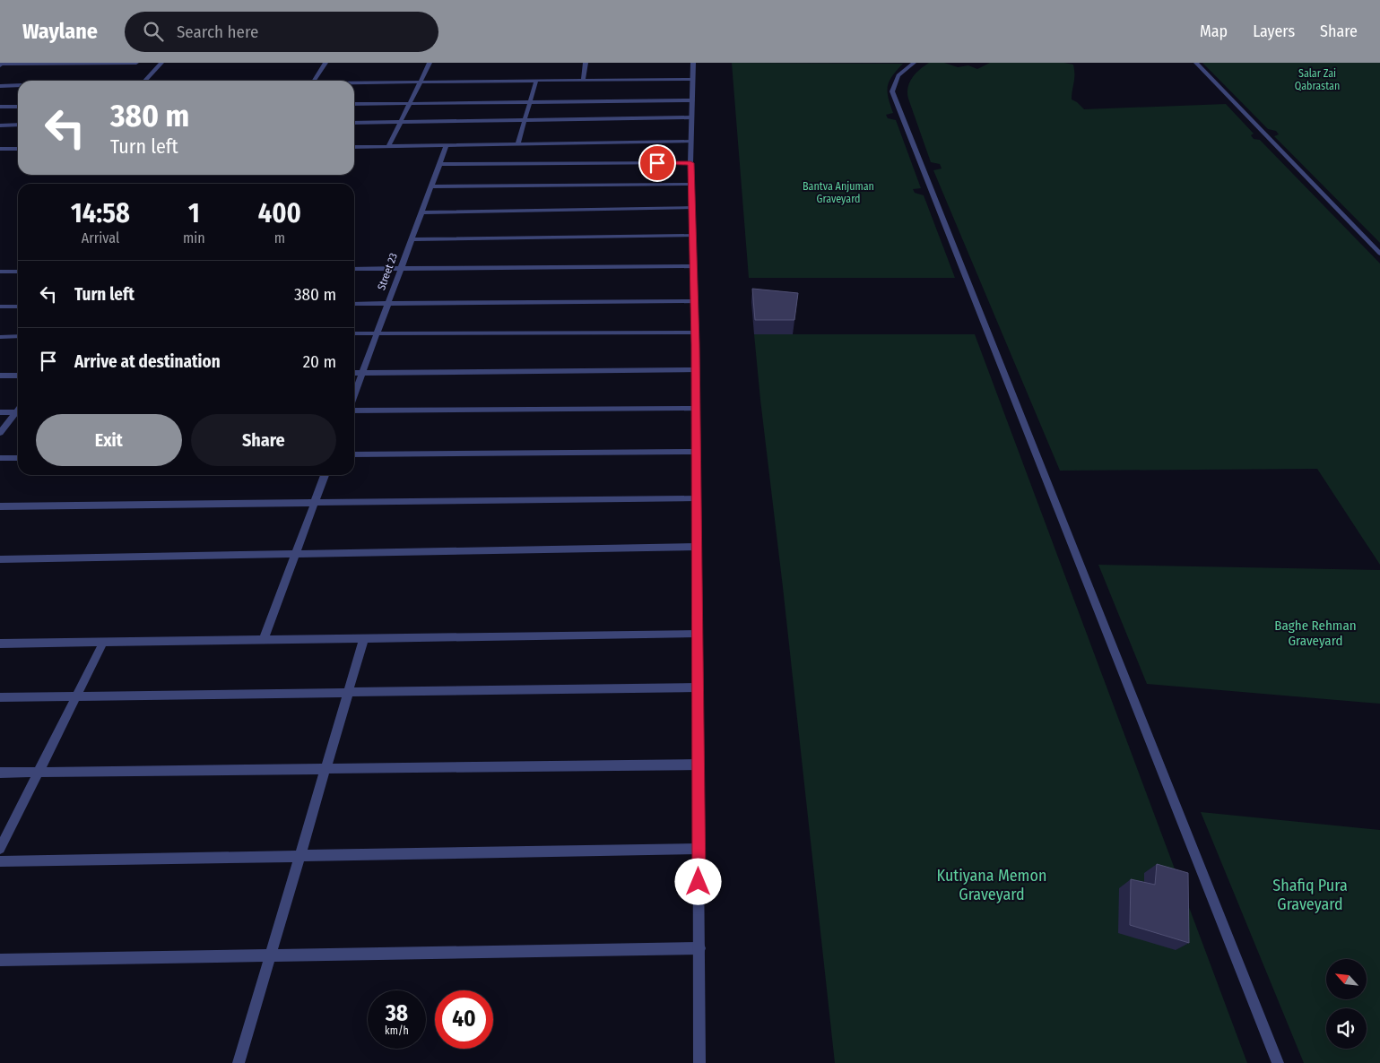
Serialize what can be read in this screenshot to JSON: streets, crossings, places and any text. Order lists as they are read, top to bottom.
{
  "streets": {
    "street": ["Street 23"]
  },
  "parks": [
    "Salar Zai Qabrastan",
    "Bantva Anjuman Graveyard",
    "Baghe Rehman Graveyard",
    "Kutiyana Memon Graveyard",
    "Shafiq Pura Graveyard"
  ],
  "north": "top left",
  "page": {
    "header": "Waylane",
    "search": "Search here",
    "nav": ["Map", "Layers", "Share"],
    "turn": ["380 m", "Turn left"],
    "eta": [
      "14:58",
      "Arrival",
      "1",
      "min",
      "400",
      "m"
    ],
    "list": [
      {
        "name": "Turn left",
        "value": "380 m"
      },
      {
        "name": "Arrive at destination",
        "value": "20 m"
      }
    ],
    "buttons": ["Exit", "Share"],
    "speed": "38 km/h",
    "limit": "40"
  }
}
